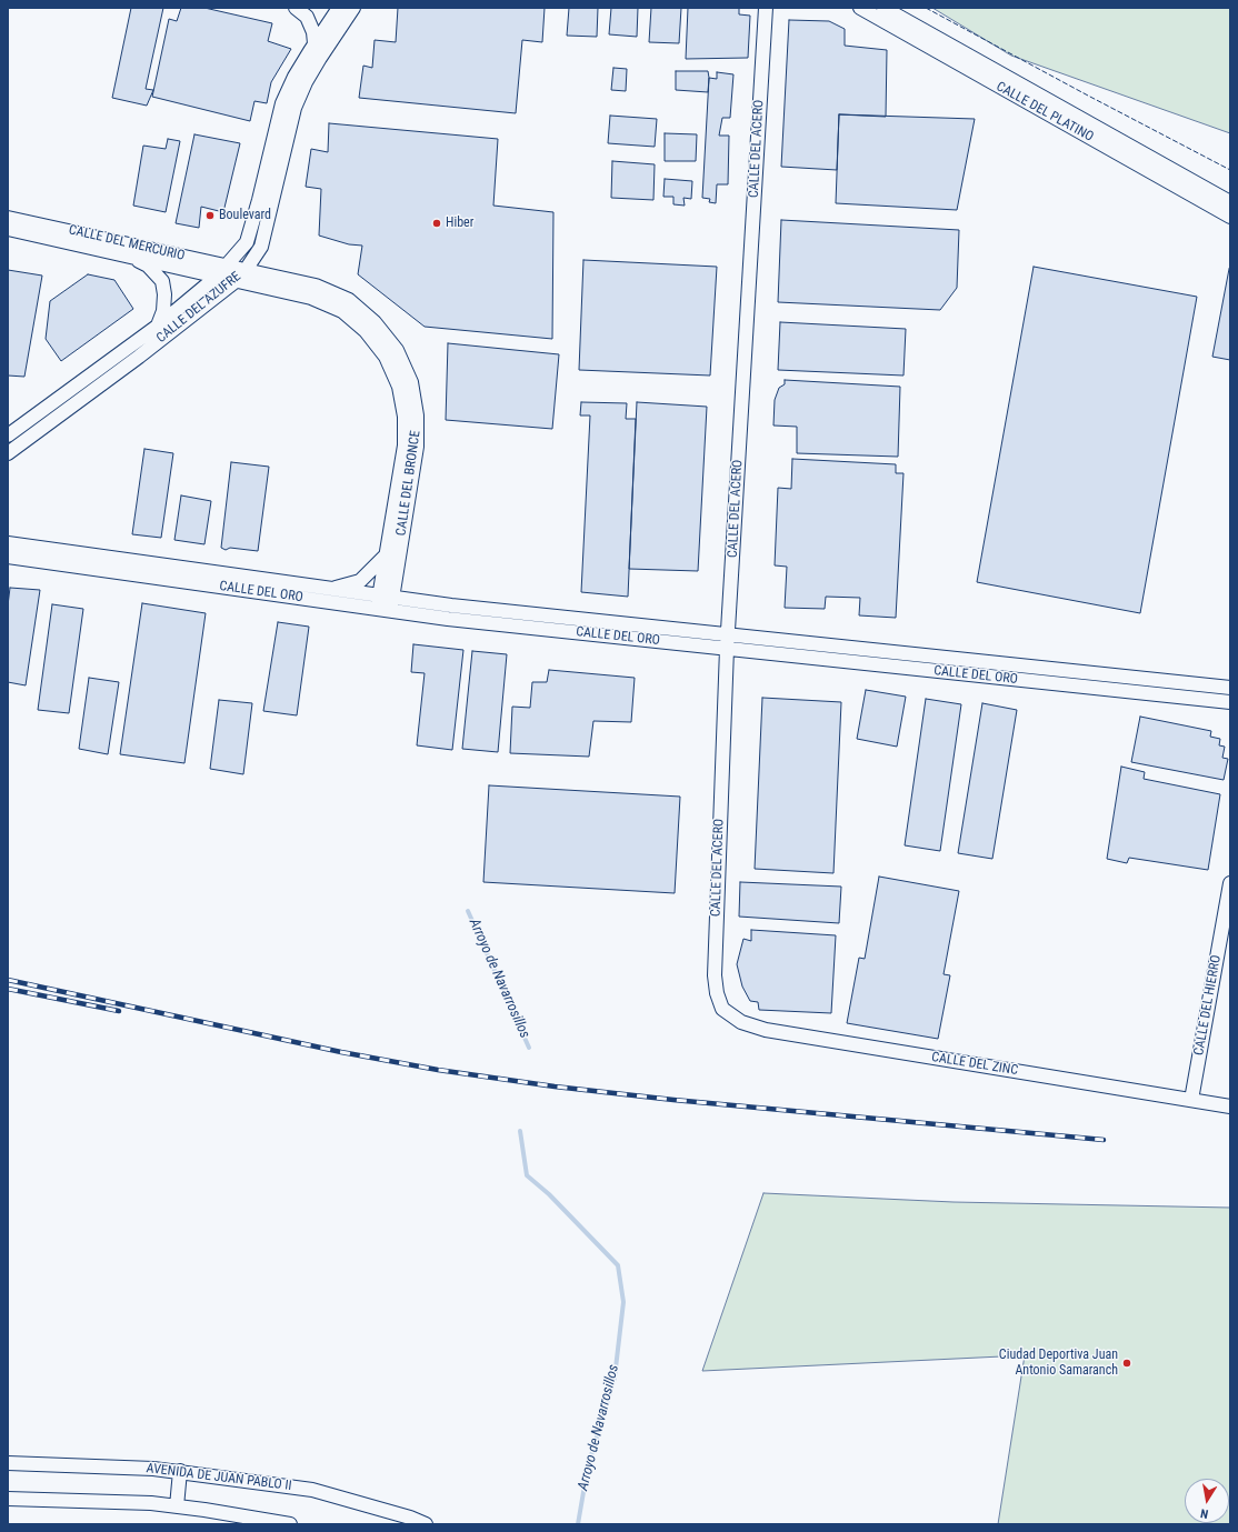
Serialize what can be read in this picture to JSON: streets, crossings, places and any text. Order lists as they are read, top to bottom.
{
  "streets": {
    "street": [
      "CALLE DEL PLATINO",
      "CALLE DEL ACERO",
      "CALLE DEL MERCURIO",
      "CALLE DEL AZUFRE",
      "CALLE DEL BRONCE",
      "CALLE DEL ORO",
      "CALLE DEL HIERRO",
      "CALLE DEL ZINC",
      "AVENIDA DE JUAN PABLO II"
    ]
  },
  "crossings": [
    ["CALLE DEL ACERO", "CALLE DEL ORO"],
    ["CALLE DEL ACERO", "CALLE DEL ZINC"],
    ["CALLE DEL MERCURIO", "CALLE DEL AZUFRE"],
    ["CALLE DEL MERCURIO", "CALLE DEL BRONCE"],
    ["CALLE DEL AZUFRE", "CALLE DEL BRONCE"],
    ["CALLE DEL BRONCE", "CALLE DEL ORO"],
    ["CALLE DEL HIERRO", "CALLE DEL ZINC"]
  ],
  "water": ["Arroyo de Navarrosillos"],
  "places": ["Boulevard", "Hiber", "Ciudad Deportiva Juan Antonio Samaranch"],
  "north": "bottom"
}
